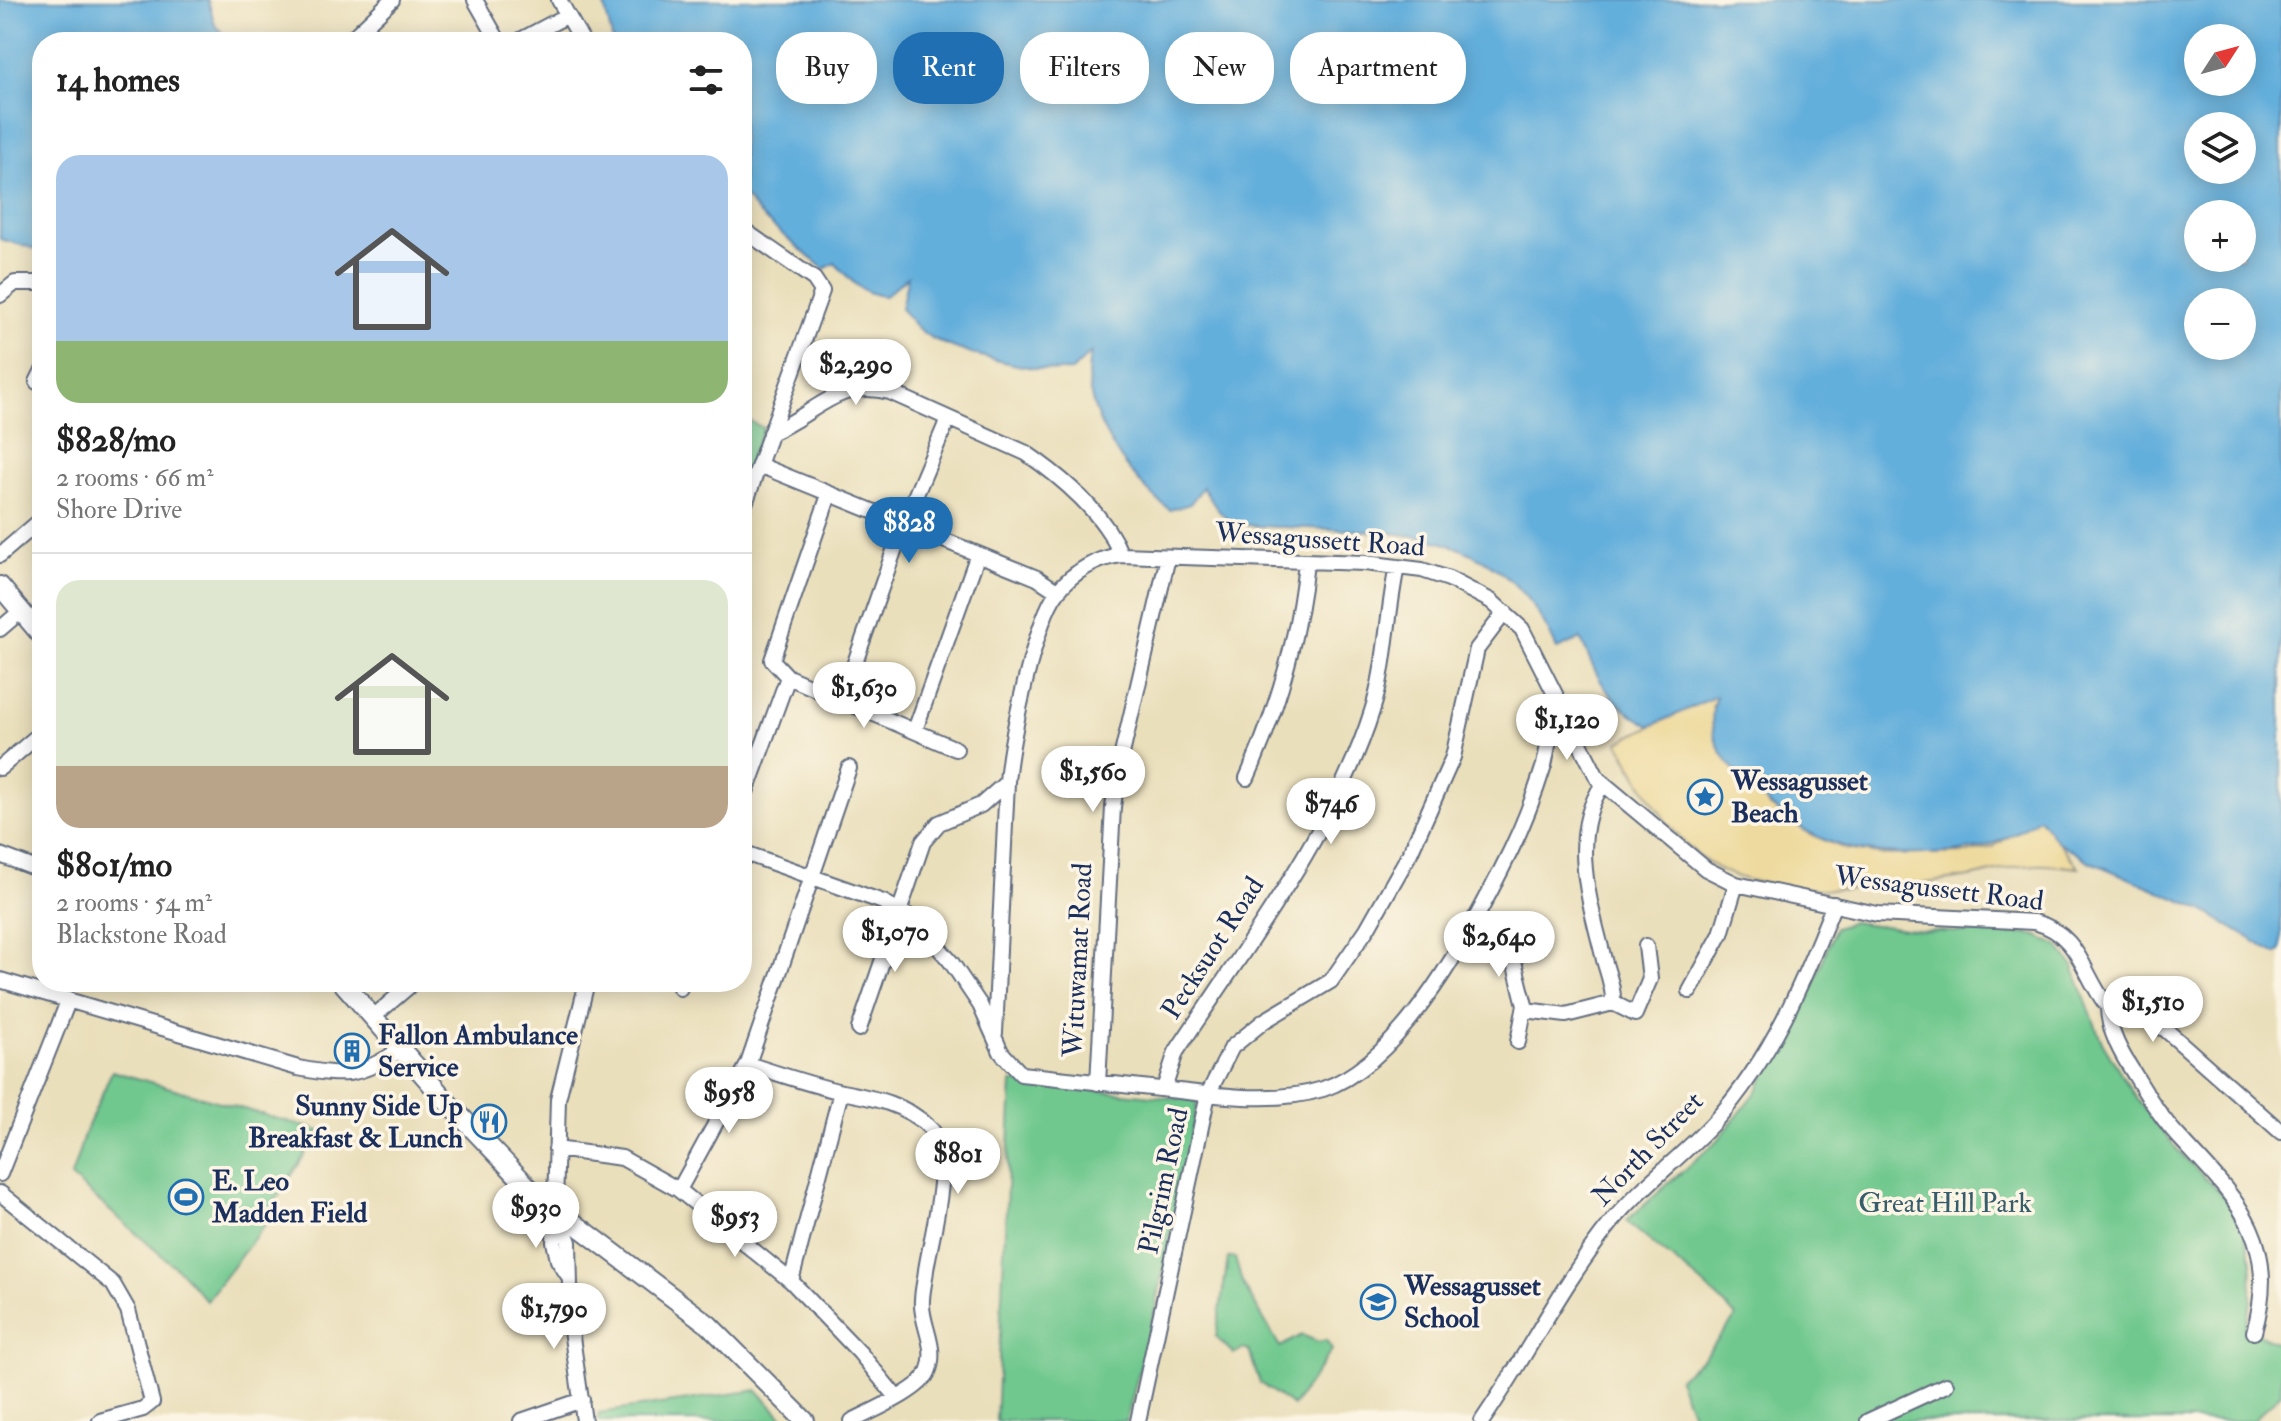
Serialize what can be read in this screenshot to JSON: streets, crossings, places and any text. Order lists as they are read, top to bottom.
{
  "streets": {
    "street": [
      "Wessagussett Road",
      "Pecksuot Road",
      "Wituwamat Road",
      "North Street",
      "Pilgrim Road"
    ]
  },
  "crossings": [
    ["Wessagussett Road", "Pecksuot Road"],
    ["Wessagussett Road", "Wituwamat Road"],
    ["Wessagussett Road", "North Street"],
    ["Wessagussett Road", "Pilgrim Road"]
  ],
  "parks": ["Great Hill Park"],
  "places": {
    "place": ["Wessagusset Beach"],
    "building": ["Fallon Ambulance Service"],
    "restaurant": ["Sunny Side Up Breakfast & Lunch"],
    "sports": ["E. Leo Madden Field"],
    "school or university": ["Wessagusset School"]
  },
  "north": "top right",
  "page": {
    "map_buttons": ["+", "−"],
    "chip": [
      "Buy",
      "Rent",
      "Filters",
      "New",
      "Apartment"
    ],
    "heading": "14 homes",
    "list": [
      {
        "name": "$828/mo",
        "note": "2 rooms · 66 m² · Shore Drive"
      },
      {
        "name": "$801/mo",
        "note": "2 rooms · 54 m² · Blackstone Road"
      }
    ],
    "price": [
      "$2,290",
      "$828",
      "$1,630",
      "$1,120",
      "$1,560",
      "$746",
      "$1,070",
      "$2,640",
      "$1,510",
      "$958",
      "$801",
      "$930",
      "$953",
      "$1,790"
    ]
  }
}
